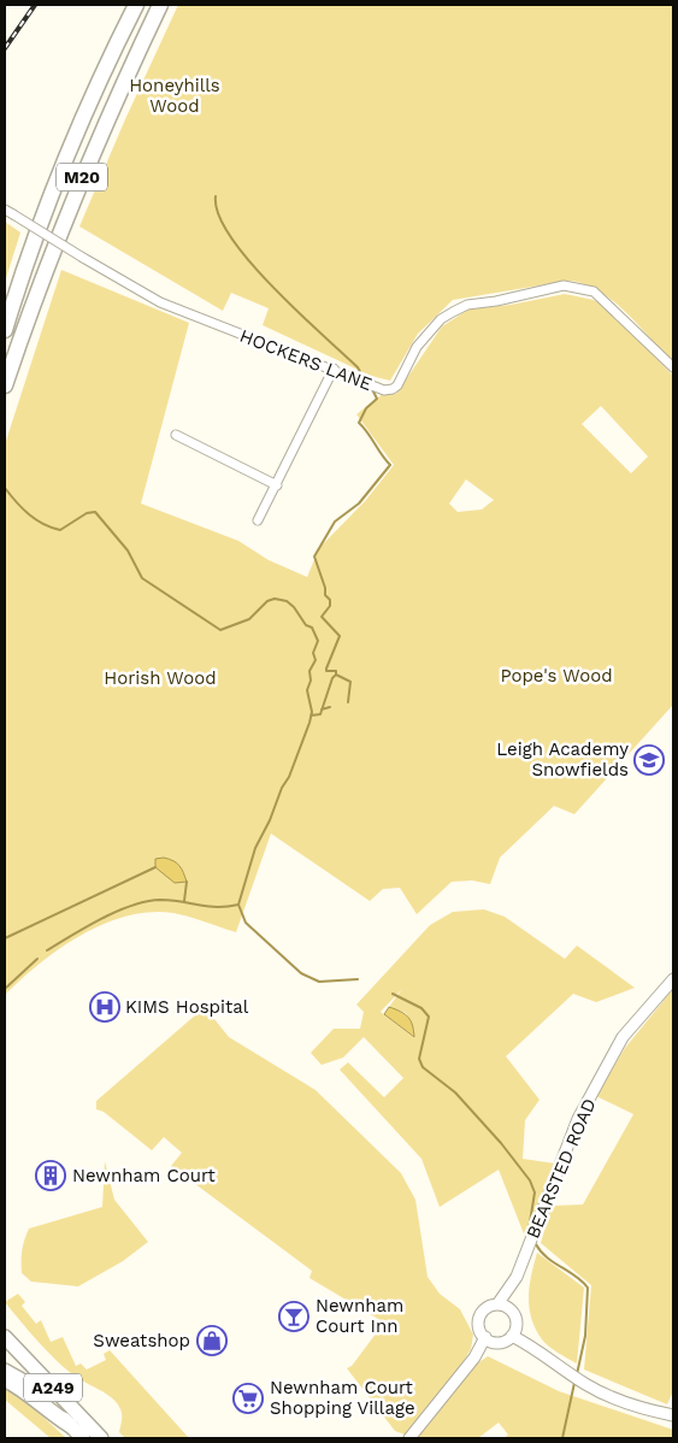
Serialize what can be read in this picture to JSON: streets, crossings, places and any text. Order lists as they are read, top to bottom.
{
  "streets": {
    "highway": ["M20", "A249"],
    "street": ["HOCKERS LANE", "BEARSTED ROAD"]
  },
  "parks": ["Honeyhills Wood", "Pope's Wood", "Horish Wood"],
  "places": {
    "school or university": ["Leigh Academy Snowfields"],
    "hospital": ["KIMS Hospital"],
    "building": ["Newnham Court"],
    "bar": ["Newnham Court Inn"],
    "shop": ["Sweatshop"],
    "supermarket": ["Newnham Court Shopping Village"]
  }
}
